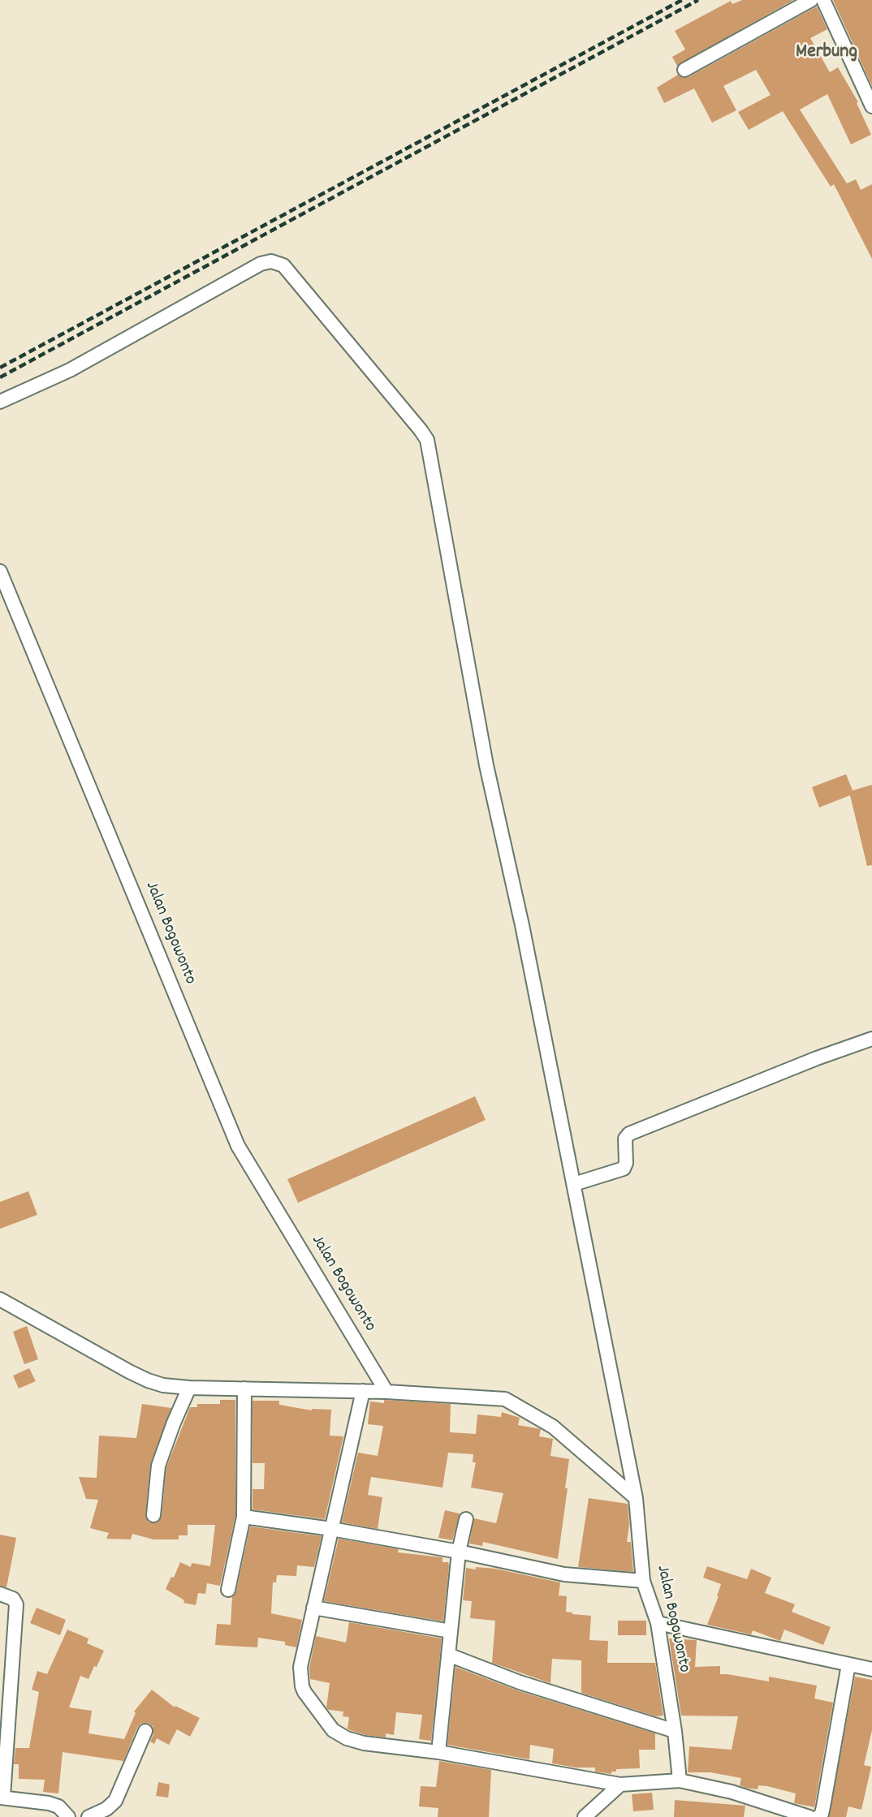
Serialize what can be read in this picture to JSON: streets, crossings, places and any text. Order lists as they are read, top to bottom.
{
  "streets": {
    "street": ["Jalan Bogowonto"]
  },
  "districts": ["Merbung"]
}
